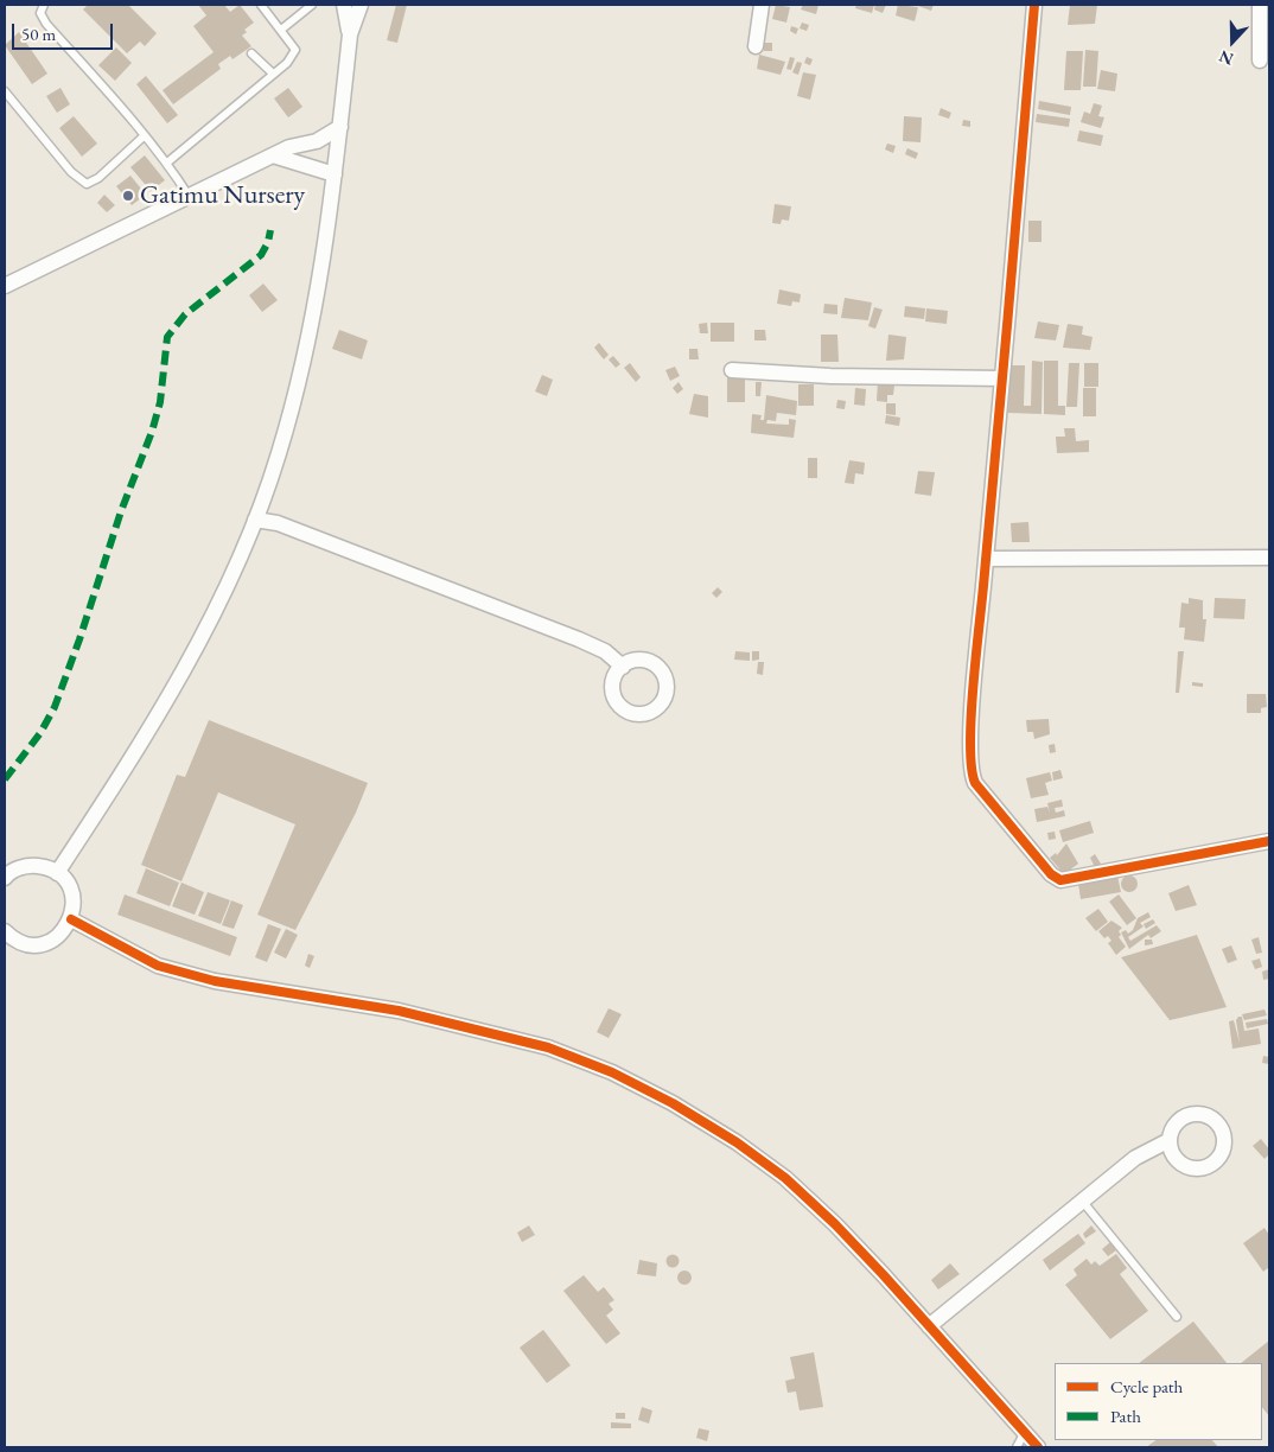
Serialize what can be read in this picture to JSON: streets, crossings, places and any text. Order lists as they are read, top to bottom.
{
  "places": ["Gatimu Nursery"],
  "legend": ["Cycle path", "Path"],
  "scale_bar": "50 m",
  "north": "bottom"
}
